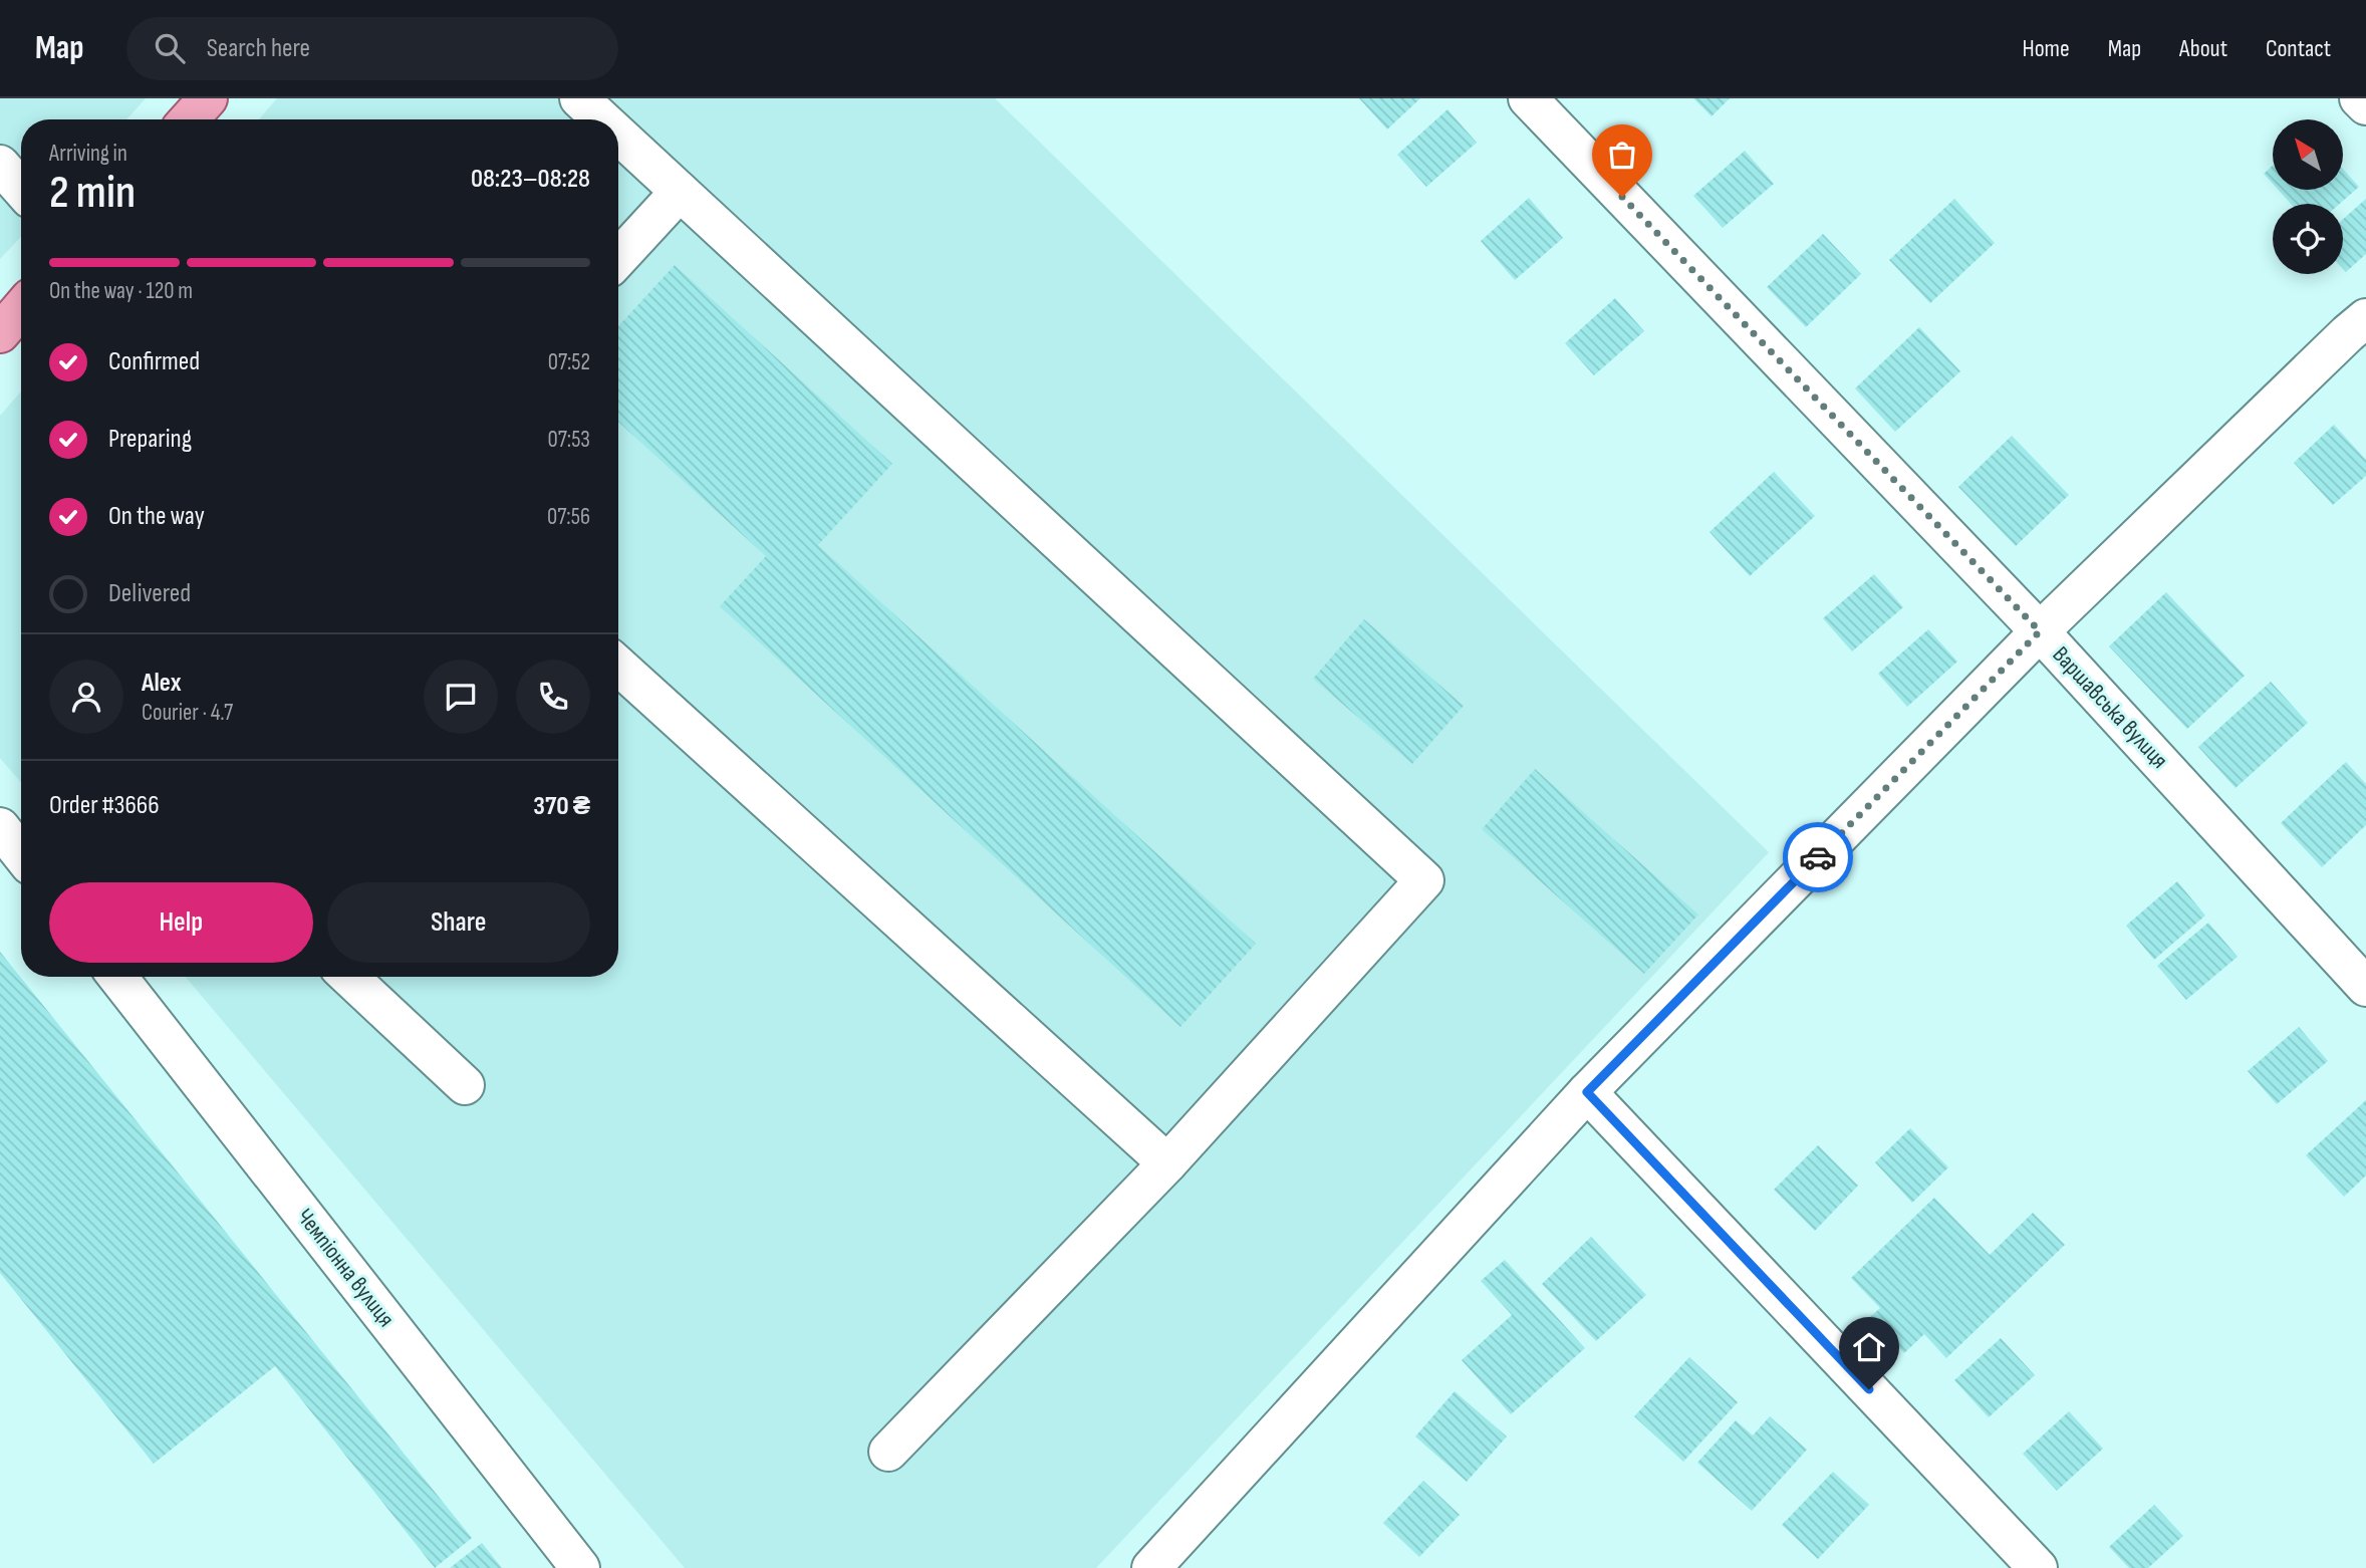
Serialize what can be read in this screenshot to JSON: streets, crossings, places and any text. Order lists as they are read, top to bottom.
{
  "streets": {
    "street": ["Варшавська вулиця", "Чемпіонна вулиця"]
  },
  "north": "top left",
  "page": {
    "header": "Map",
    "search": "Search here",
    "nav": [
      "Home",
      "Map",
      "About",
      "Contact"
    ],
    "heading": ["2 min", "Arriving in", "08:23–08:28"],
    "panel": [
      "Alex",
      "Courier · 4.7",
      "Order #3666",
      "370 ₴"
    ],
    "bar": "On the way · 120 m",
    "list": [
      ["Confirmed", "07:52"],
      ["Preparing", "07:53"],
      ["On the way", "07:56"],
      "Delivered"
    ],
    "buttons": ["Help", "Share"]
  }
}
